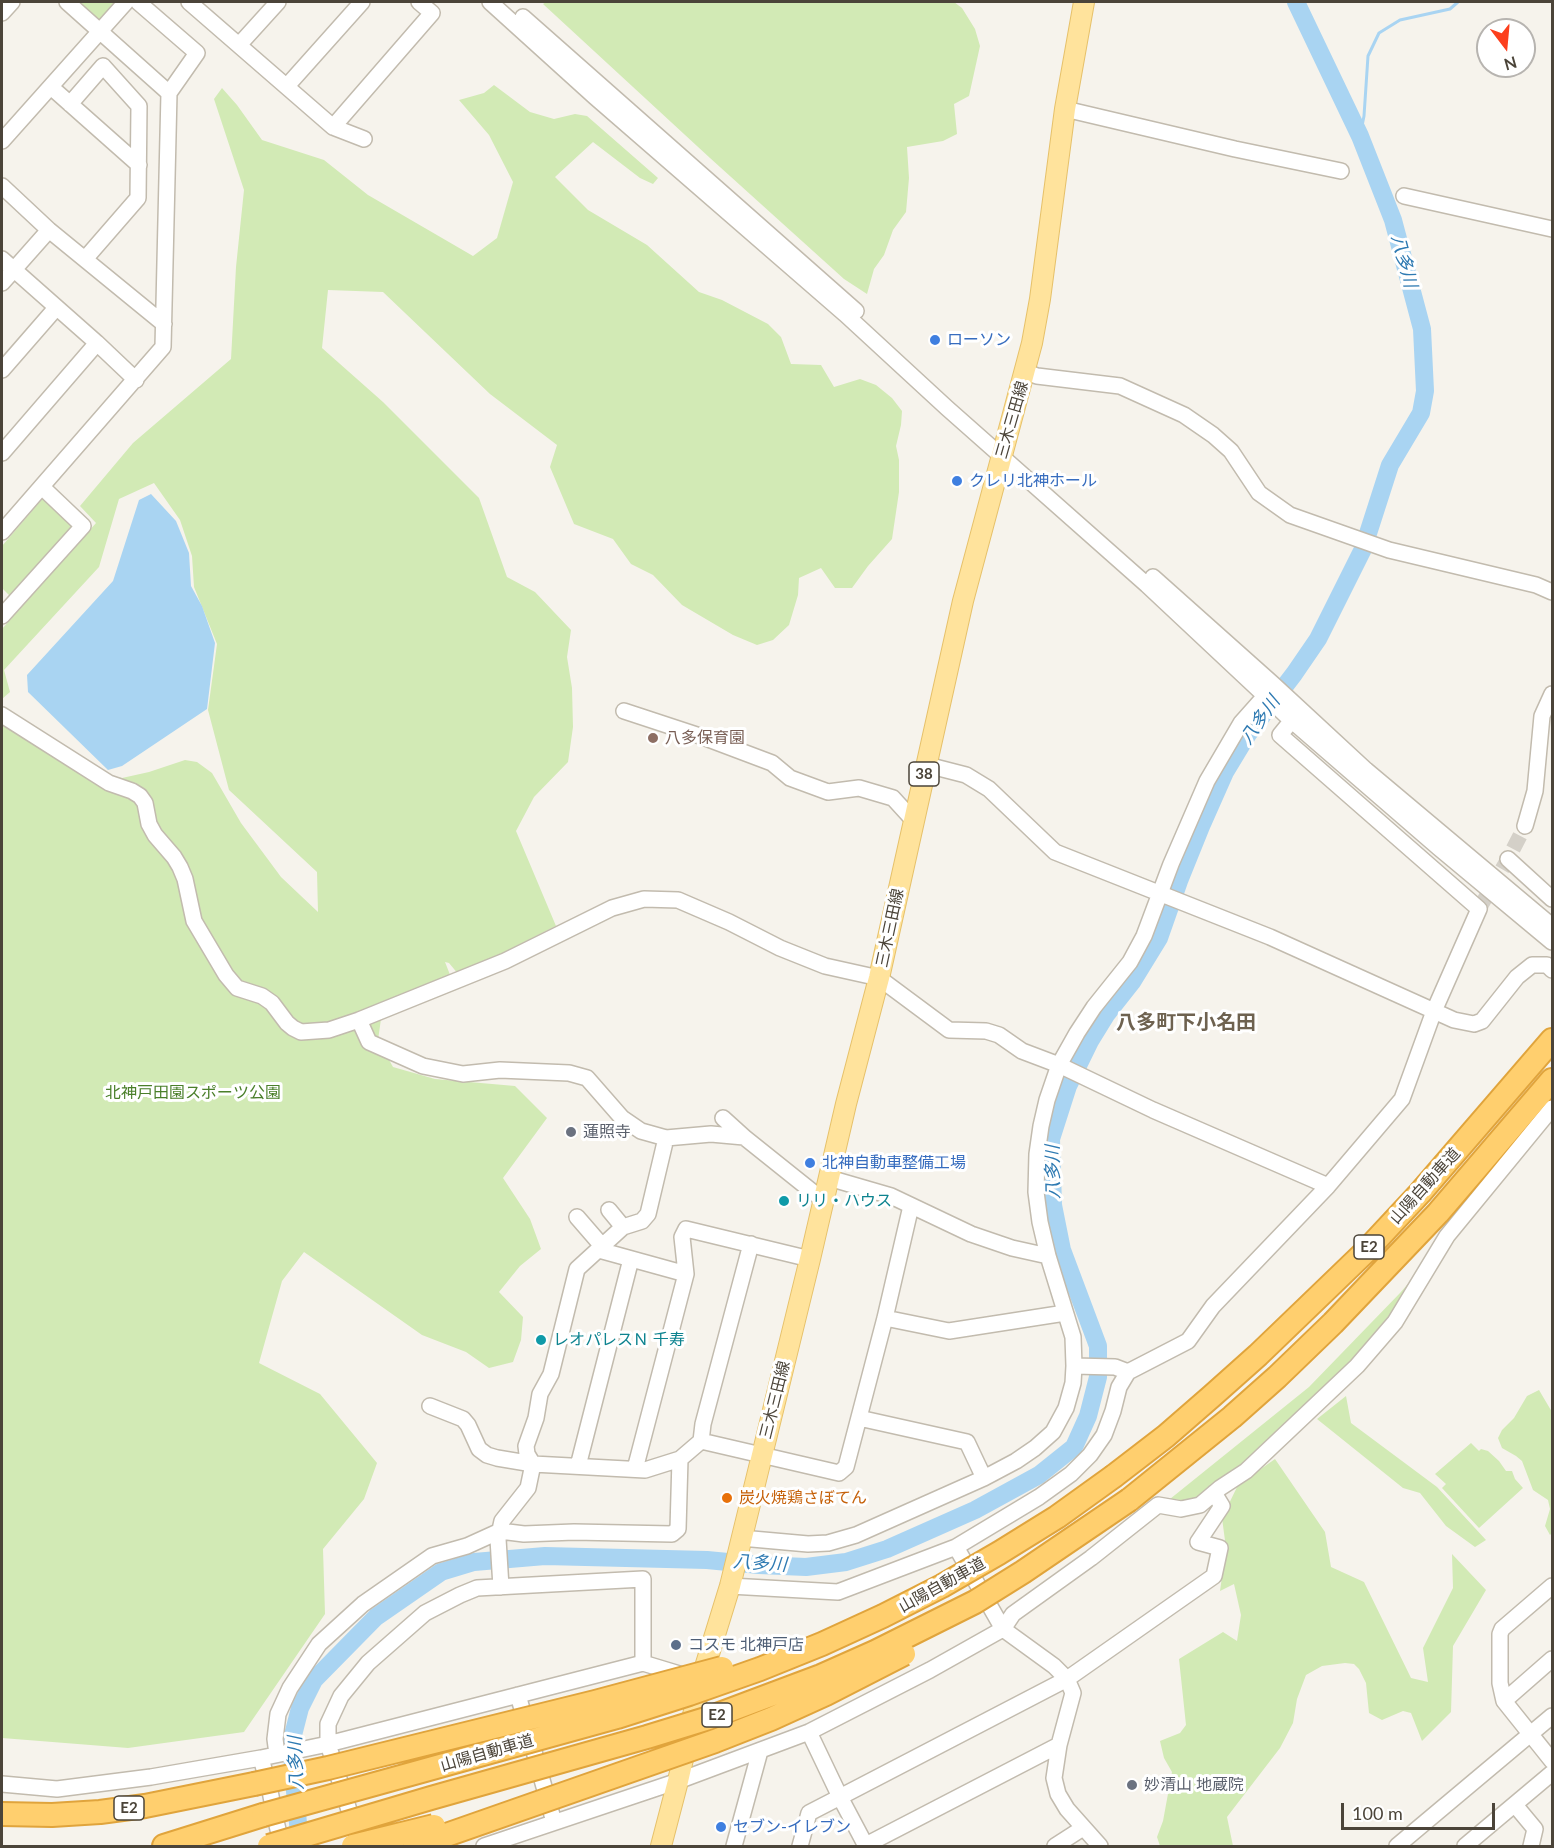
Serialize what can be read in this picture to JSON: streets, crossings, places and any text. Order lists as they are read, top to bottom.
{
  "streets": {
    "highway": ["山陽自動車道", "E2"],
    "main road": ["三木三田線", "38"]
  },
  "crossings": [
    ["山陽自動車道", "E2"]
  ],
  "districts": ["八多町下小名田"],
  "water": ["八多川"],
  "parks": ["北神戸田園スポーツ公園"],
  "places": [
    "ローソン",
    "クレリ北神ホール",
    "八多保育園",
    "蓮照寺",
    "北神自動車整備工場",
    "リリ・ハウス",
    "レオパレスＮ 千寿",
    "炭火焼鶏さぼてん",
    "コスモ 北神戸店",
    "妙清山 地蔵院",
    "セブン-イレブン"
  ],
  "scale_bar": "100 m",
  "north": "bottom"
}
